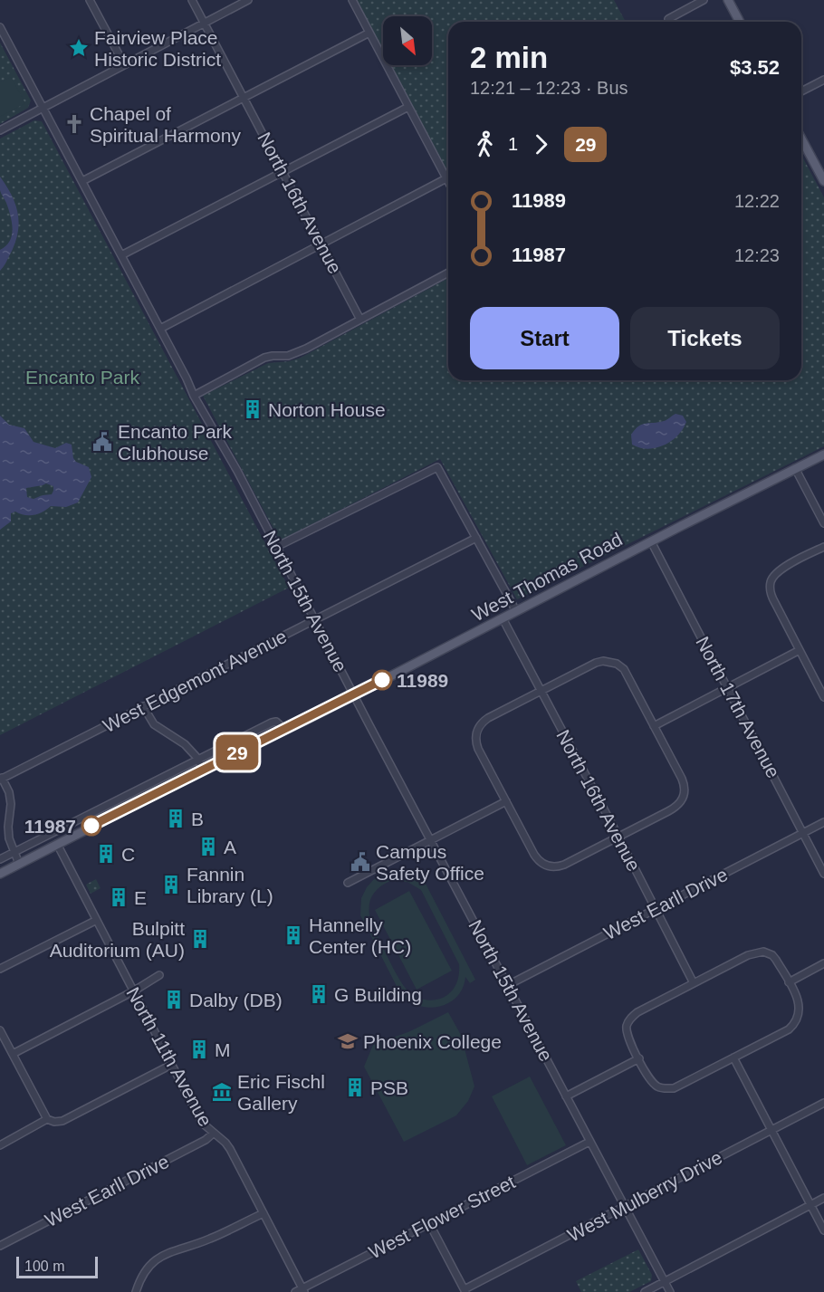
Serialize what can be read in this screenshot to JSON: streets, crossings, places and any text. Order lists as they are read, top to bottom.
{
  "streets": {
    "main road": ["West Thomas Road"],
    "street": [
      "North 16th Avenue",
      "North 15th Avenue",
      "West Edgemont Avenue",
      "North 17th Avenue",
      "West Earll Drive",
      "North 11th Avenue",
      "West Mulberry Drive",
      "West Flower Street"
    ]
  },
  "crossings": [
    ["North 16th Avenue", "West Thomas Road"],
    ["North 16th Avenue", "West Earll Drive"],
    ["West Thomas Road", "North 15th Avenue"],
    ["West Thomas Road", "North 17th Avenue"],
    ["West Thomas Road", "North 11th Avenue"],
    ["North 15th Avenue", "West Edgemont Avenue"],
    ["North 15th Avenue", "West Earll Drive"],
    ["North 15th Avenue", "West Mulberry Drive"],
    ["North 15th Avenue", "West Flower Street"],
    ["North 17th Avenue", "West Earll Drive"],
    ["West Earll Drive", "North 11th Avenue"],
    ["North 11th Avenue", "West Flower Street"]
  ],
  "parks": ["Encanto Park"],
  "places": {
    "place": ["Fairview Place Historic District"],
    "church": ["Chapel of Spiritual Harmony"],
    "building": [
      "Norton House",
      "B",
      "A",
      "C",
      "Fannin Library (L)",
      "E",
      "Hannelly Center (HC)",
      "Bulpitt Auditorium (AU)",
      "G Building",
      "Dalby (DB)",
      "M",
      "PSB"
    ],
    "public building": ["Encanto Park Clubhouse", "Campus Safety Office"],
    "other": ["11989", "11987"],
    "school or university": ["Phoenix College"],
    "museum": ["Eric Fischl Gallery"]
  },
  "lines": ["bus line 29"],
  "scale_bar": "100 m",
  "north": "bottom right",
  "page": {
    "on_map": "29",
    "heading": ["2 min", "12:21 – 12:23 · Bus", "$3.52"],
    "legs": ["1", "29"],
    "list": [
      {
        "name": "11989",
        "value": "12:22"
      },
      {
        "name": "11987",
        "value": "12:23"
      }
    ],
    "buttons": ["Start", "Tickets"],
    "scale": "100 m"
  }
}
